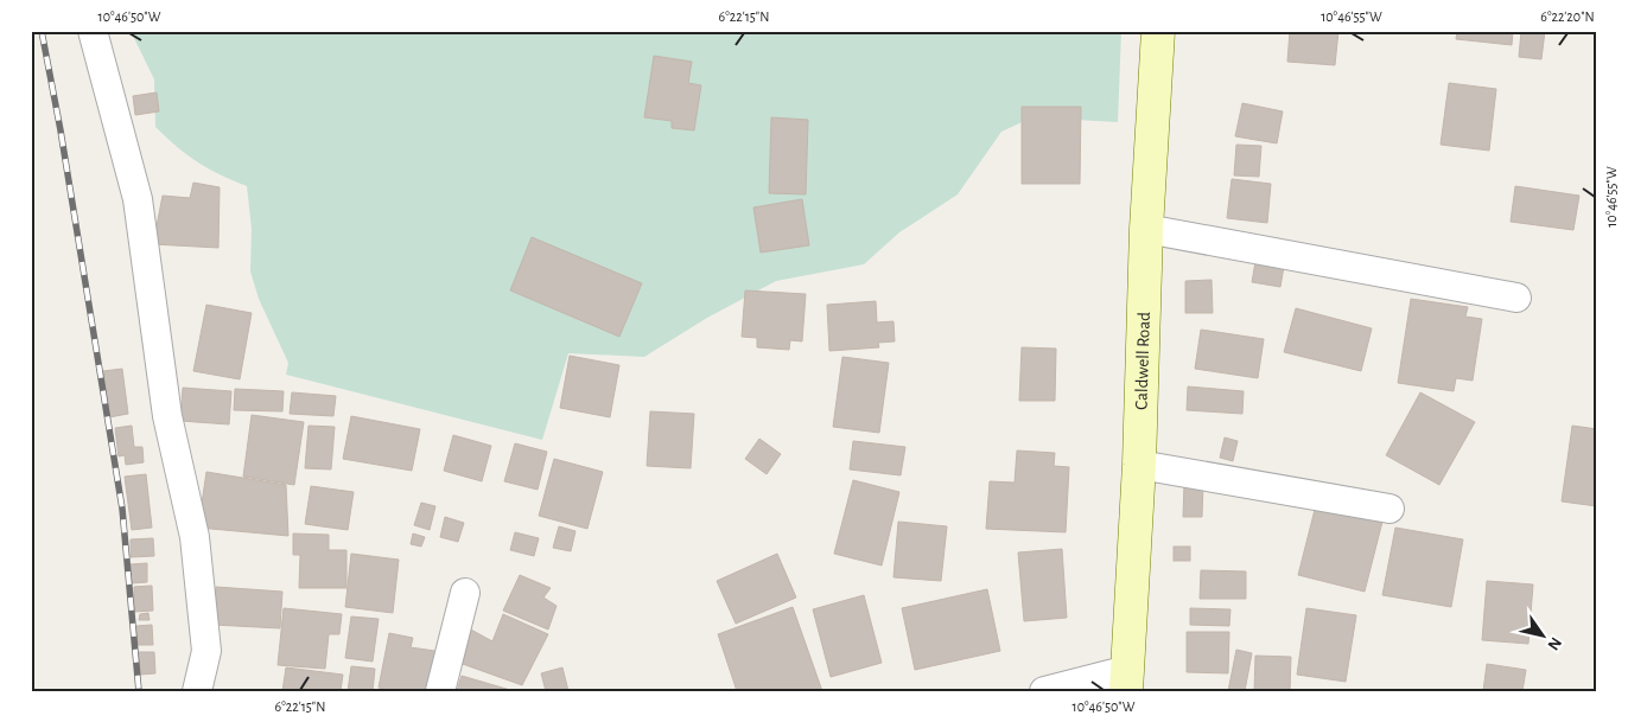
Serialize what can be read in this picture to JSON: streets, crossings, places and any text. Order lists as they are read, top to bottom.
{
  "streets": {
    "main road": ["Caldwell Road"]
  },
  "north": "bottom right",
  "coordinates": [
    "10°46'50\"W",
    "6°22'15\"N",
    "10°46'55\"W",
    "6°22'20\"N"
  ]
}
